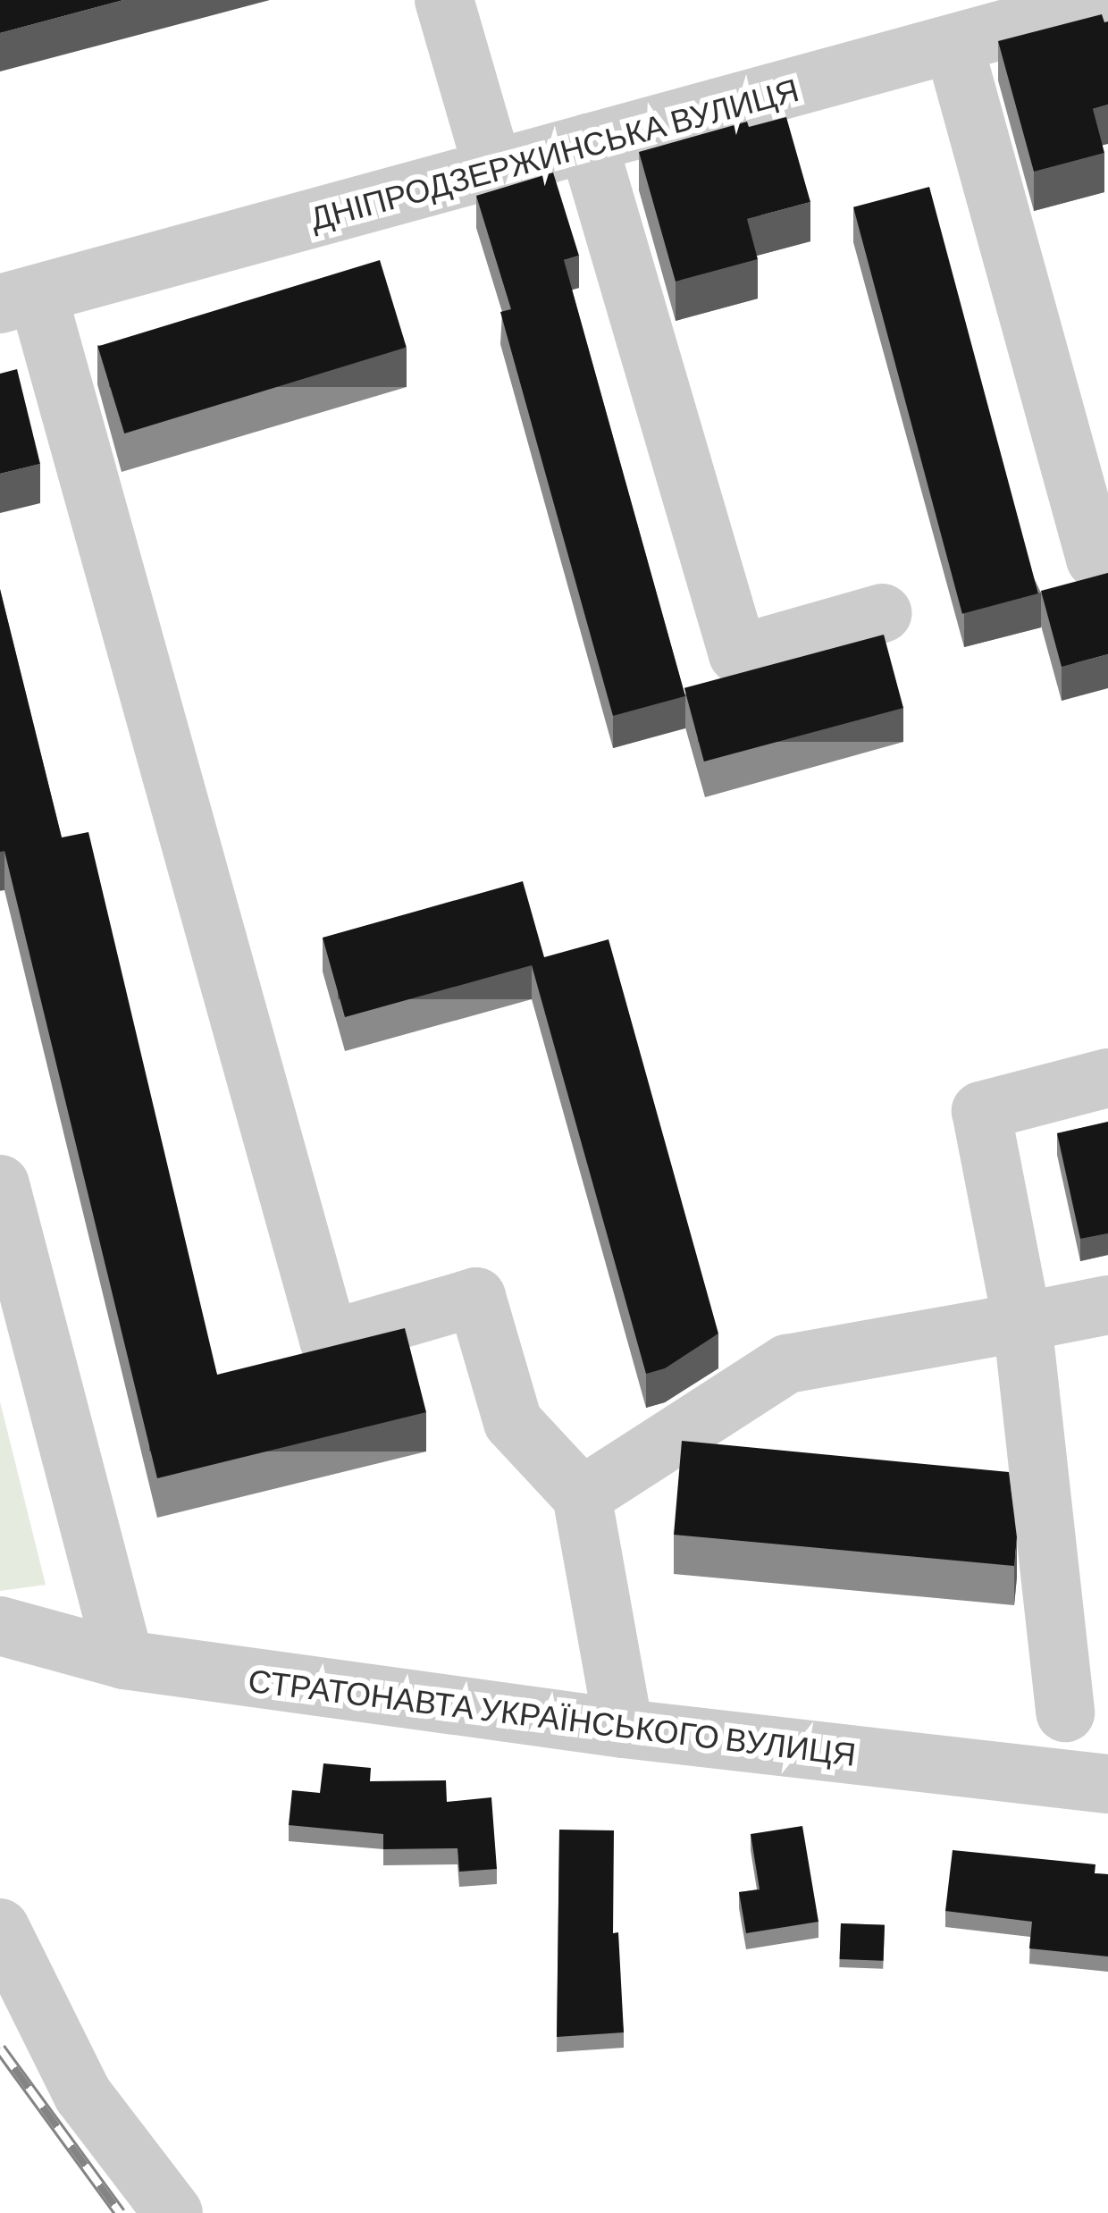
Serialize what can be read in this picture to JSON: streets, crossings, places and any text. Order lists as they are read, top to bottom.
{
  "streets": {
    "street": ["ДНІПРОДЗЕРЖИНСЬКА ВУЛИЦЯ", "СТРАТОНАВТА УКРАЇНСЬКОГО ВУЛИЦЯ"]
  }
}
